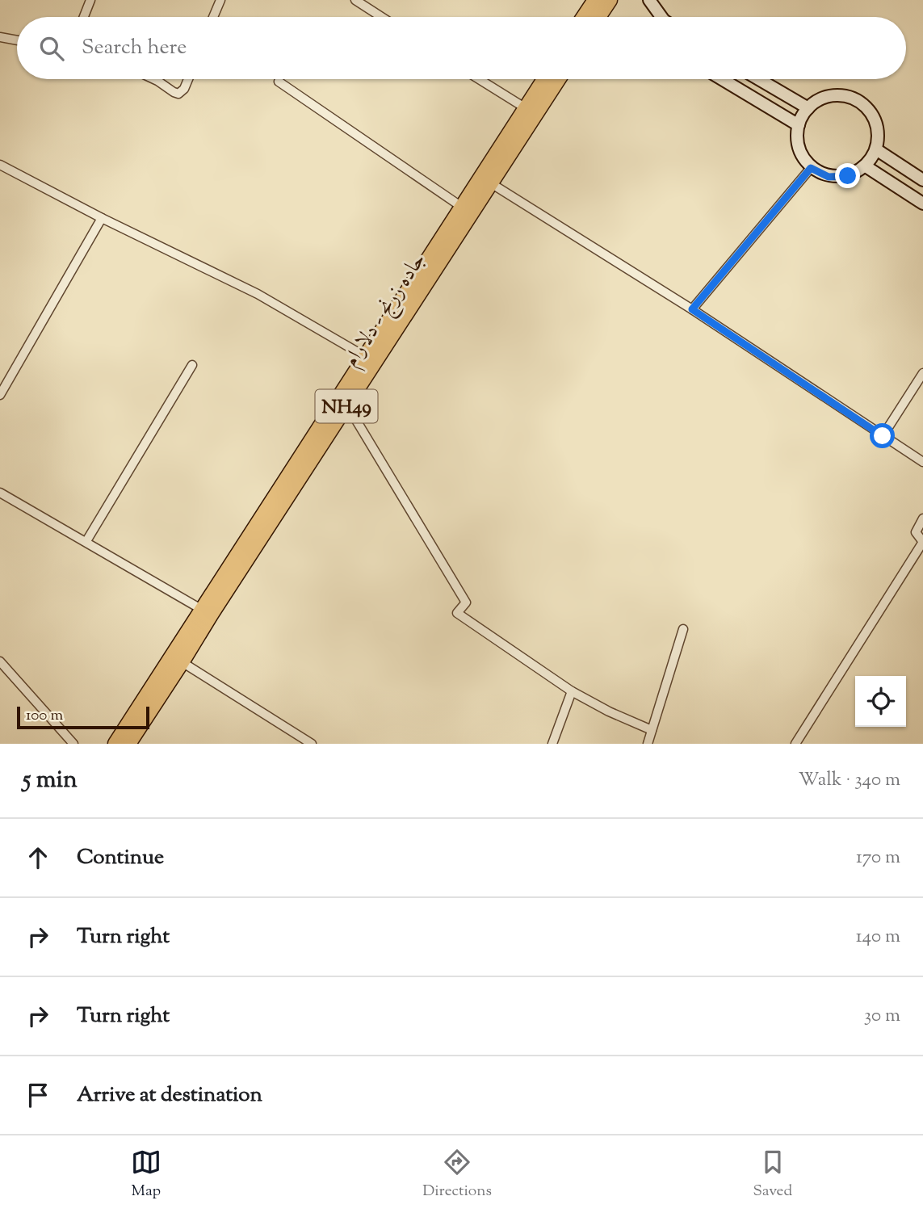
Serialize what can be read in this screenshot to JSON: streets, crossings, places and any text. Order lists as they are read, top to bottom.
{
  "streets": {
    "highway": ["جاده زرنج - دلارام", "NH49"]
  },
  "scale_bar": "100 m",
  "page": {
    "search": "Search here",
    "scale": "100 m",
    "heading": ["5 min", "Walk · 340 m"],
    "list": [
      ["Continue", "170 m"],
      ["Turn right", "140 m"],
      ["Turn right", "30 m"],
      "Arrive at destination"
    ],
    "nav": ["Map", "Directions", "Saved"]
  }
}
